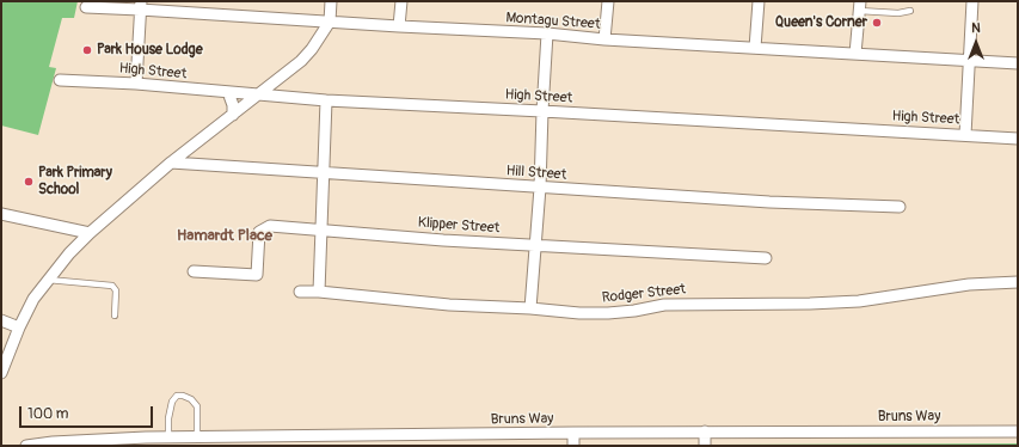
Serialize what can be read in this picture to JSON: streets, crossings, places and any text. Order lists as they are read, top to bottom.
{
  "streets": {
    "street": [
      "Montagu Street",
      "High Street",
      "Hill Street",
      "Klipper Street",
      "Rodger Street",
      "Bruns Way"
    ]
  },
  "districts": ["Hamardt Place"],
  "places": ["Queen's Corner", "Park House Lodge", "Park Primary School"],
  "scale_bar": "100 m",
  "north": "top"
}
